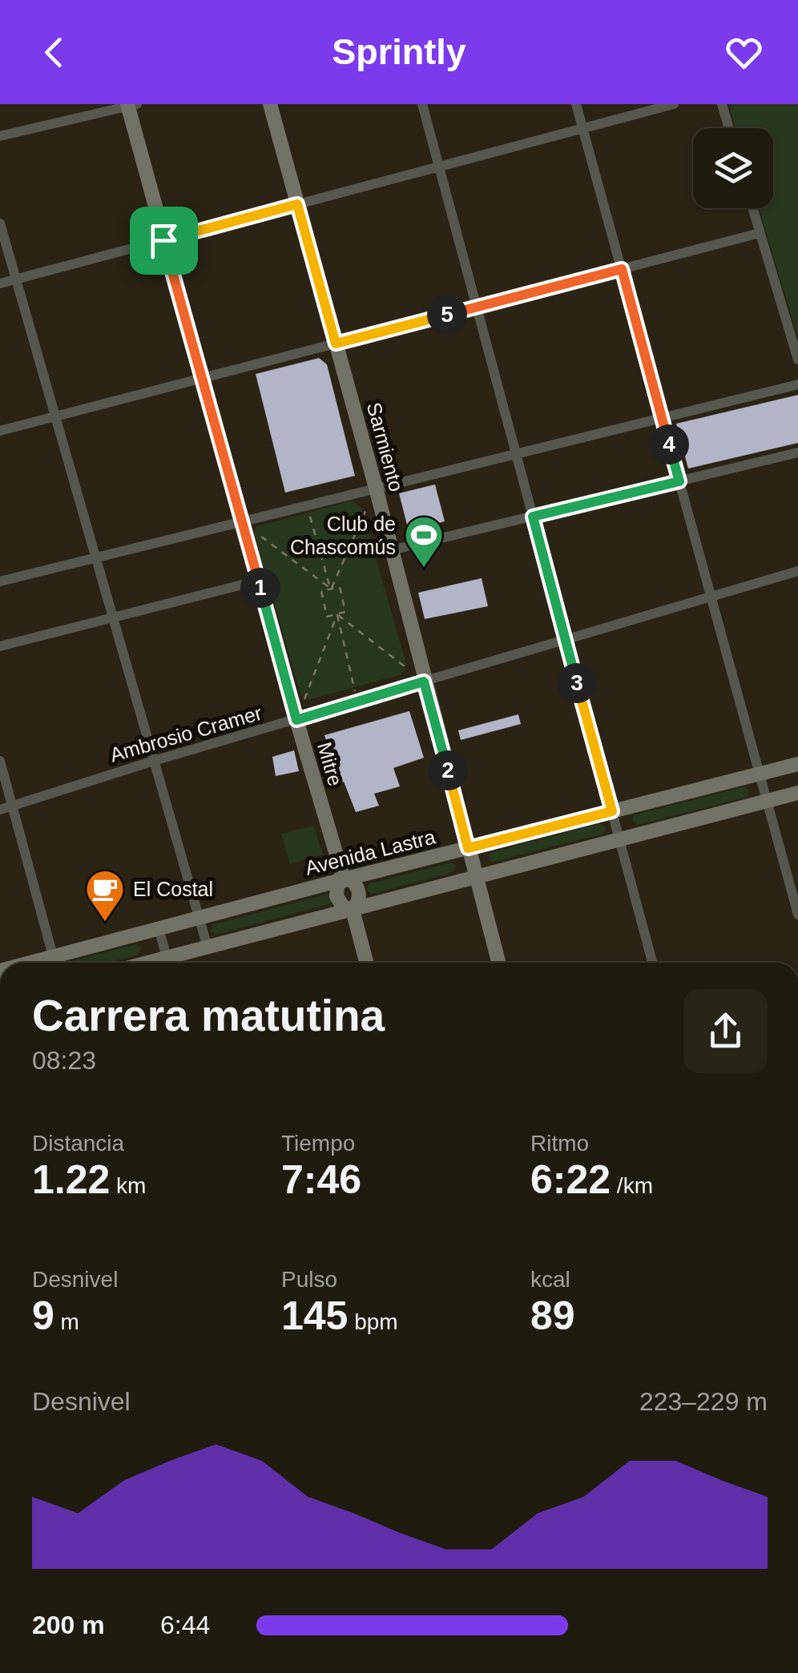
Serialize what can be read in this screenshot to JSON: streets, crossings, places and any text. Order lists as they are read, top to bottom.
{
  "streets": {
    "main road": ["Sarmiento", "Mitre", "Avenida Lastra"],
    "street": ["Ambrosio Cramer"]
  },
  "crossings": [
    ["Sarmiento", "Ambrosio Cramer"],
    ["Sarmiento", "Avenida Lastra"],
    ["Ambrosio Cramer", "Mitre"],
    ["Mitre", "Avenida Lastra"]
  ],
  "places": {
    "sports": ["Club de Chascomús"],
    "cafe": ["El Costal"]
  },
  "page": {
    "header": "Sprintly",
    "pins": [
      "5",
      "4",
      "1",
      "3",
      "2"
    ],
    "heading": ["Carrera matutina", "08:23"],
    "stats": [
      ["Distancia", "1.22 km"],
      ["Tiempo", "7:46"],
      ["Ritmo", "6:22 /km"],
      ["Desnivel", "9 m"],
      ["Pulso", "145 bpm"],
      ["kcal", "89"]
    ],
    "chart": ["Desnivel", "223–229 m"],
    "list": [
      {
        "name": "200 m",
        "note": "6:44"
      }
    ]
  }
}
